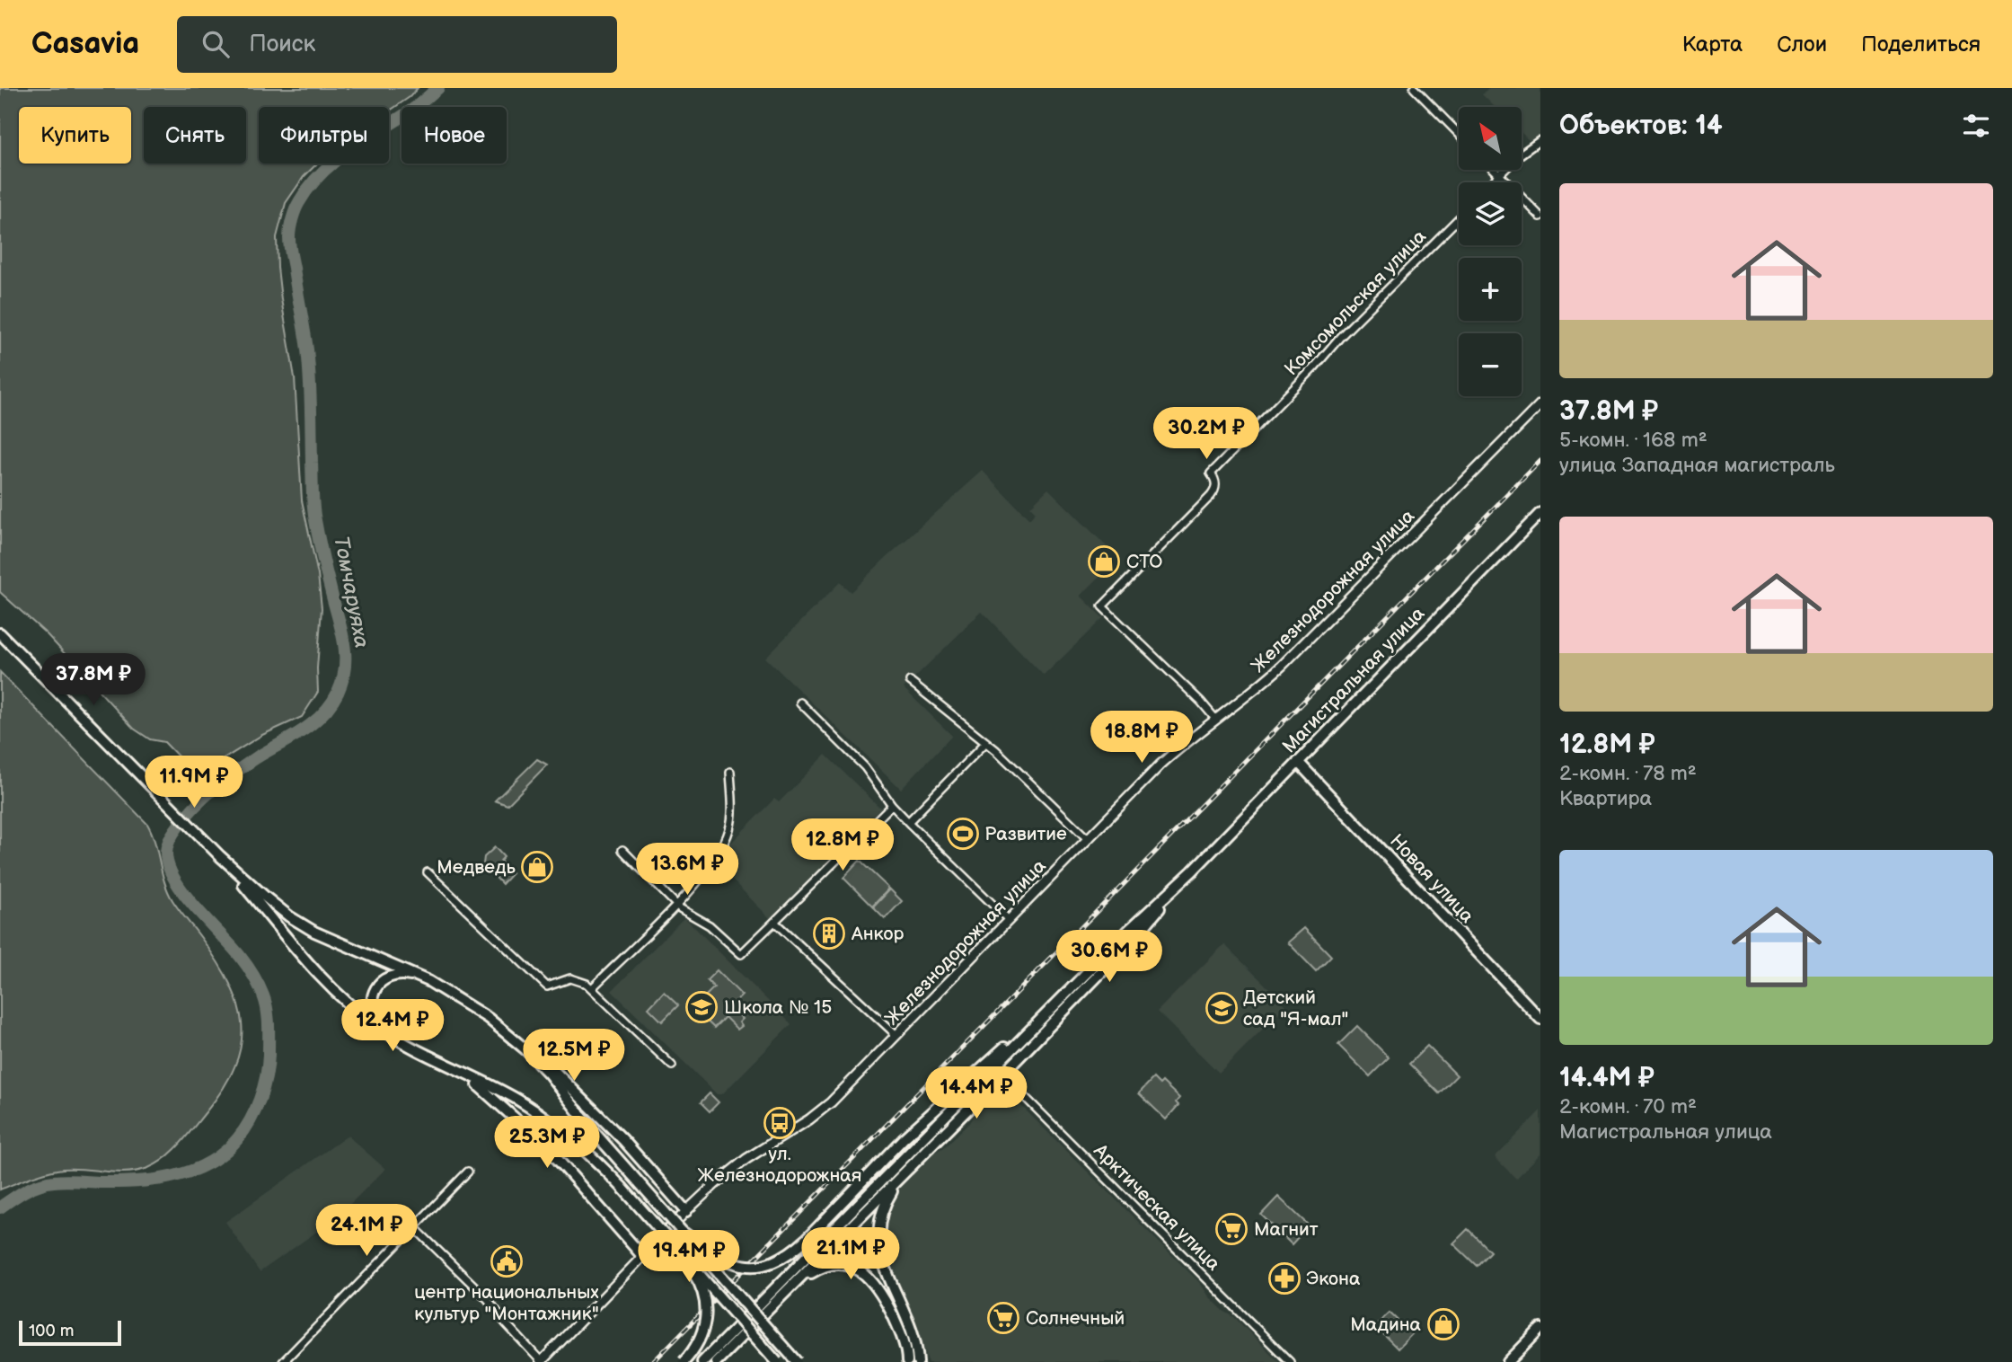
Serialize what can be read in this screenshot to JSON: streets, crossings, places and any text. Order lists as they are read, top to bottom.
{
  "streets": {
    "main road": ["Магистральная улица", "Новая улица"],
    "street": ["Комсомольская улица", "Железнодорожная улица", "Арктическая улица"]
  },
  "crossings": [
    ["Комсомольская улица", "Железнодорожная улица"],
    ["Магистральная улица", "Новая улица"],
    ["Магистральная улица", "Арктическая улица"]
  ],
  "water": ["Томчаруяха"],
  "places": {
    "shop": ["СТО", "Медведь", "Мадина"],
    "sports": ["Развитие"],
    "building": ["Анкор"],
    "school or university": ["Школа № 15", "Детский сад \"Я-мал\""],
    "bus stop": ["ул. Железнодорожная"],
    "supermarket": ["Магнит", "Солнечный"],
    "public building": ["центр национальных культур \"Монтажник\""],
    "pharmacy": ["Экона"]
  },
  "scale_bar": "100 m",
  "north": "top left",
  "page": {
    "header": "Casavia",
    "search": "Поиск",
    "nav": ["Карта", "Слои", "Поделиться"],
    "heading": "Объектов: 14",
    "map_buttons": ["+", "−"],
    "chip": [
      "Купить",
      "Снять",
      "Фильтры",
      "Новое"
    ],
    "list": [
      {
        "name": "37.8M ₽",
        "note": "5-комн. · 168 m² · улица Западная магистраль"
      },
      {
        "name": "12.8M ₽",
        "note": "2-комн. · 78 m² · Квартира"
      },
      {
        "name": "14.4M ₽",
        "note": "2-комн. · 70 m² · Магистральная улица"
      }
    ],
    "price": [
      "30.2M ₽",
      "37.8M ₽",
      "18.8M ₽",
      "11.9M ₽",
      "12.8M ₽",
      "13.6M ₽",
      "30.6M ₽",
      "12.4M ₽",
      "12.5M ₽",
      "14.4M ₽",
      "25.3M ₽",
      "24.1M ₽",
      "21.1M ₽",
      "19.4M ₽"
    ],
    "scale": "100 m"
  }
}
